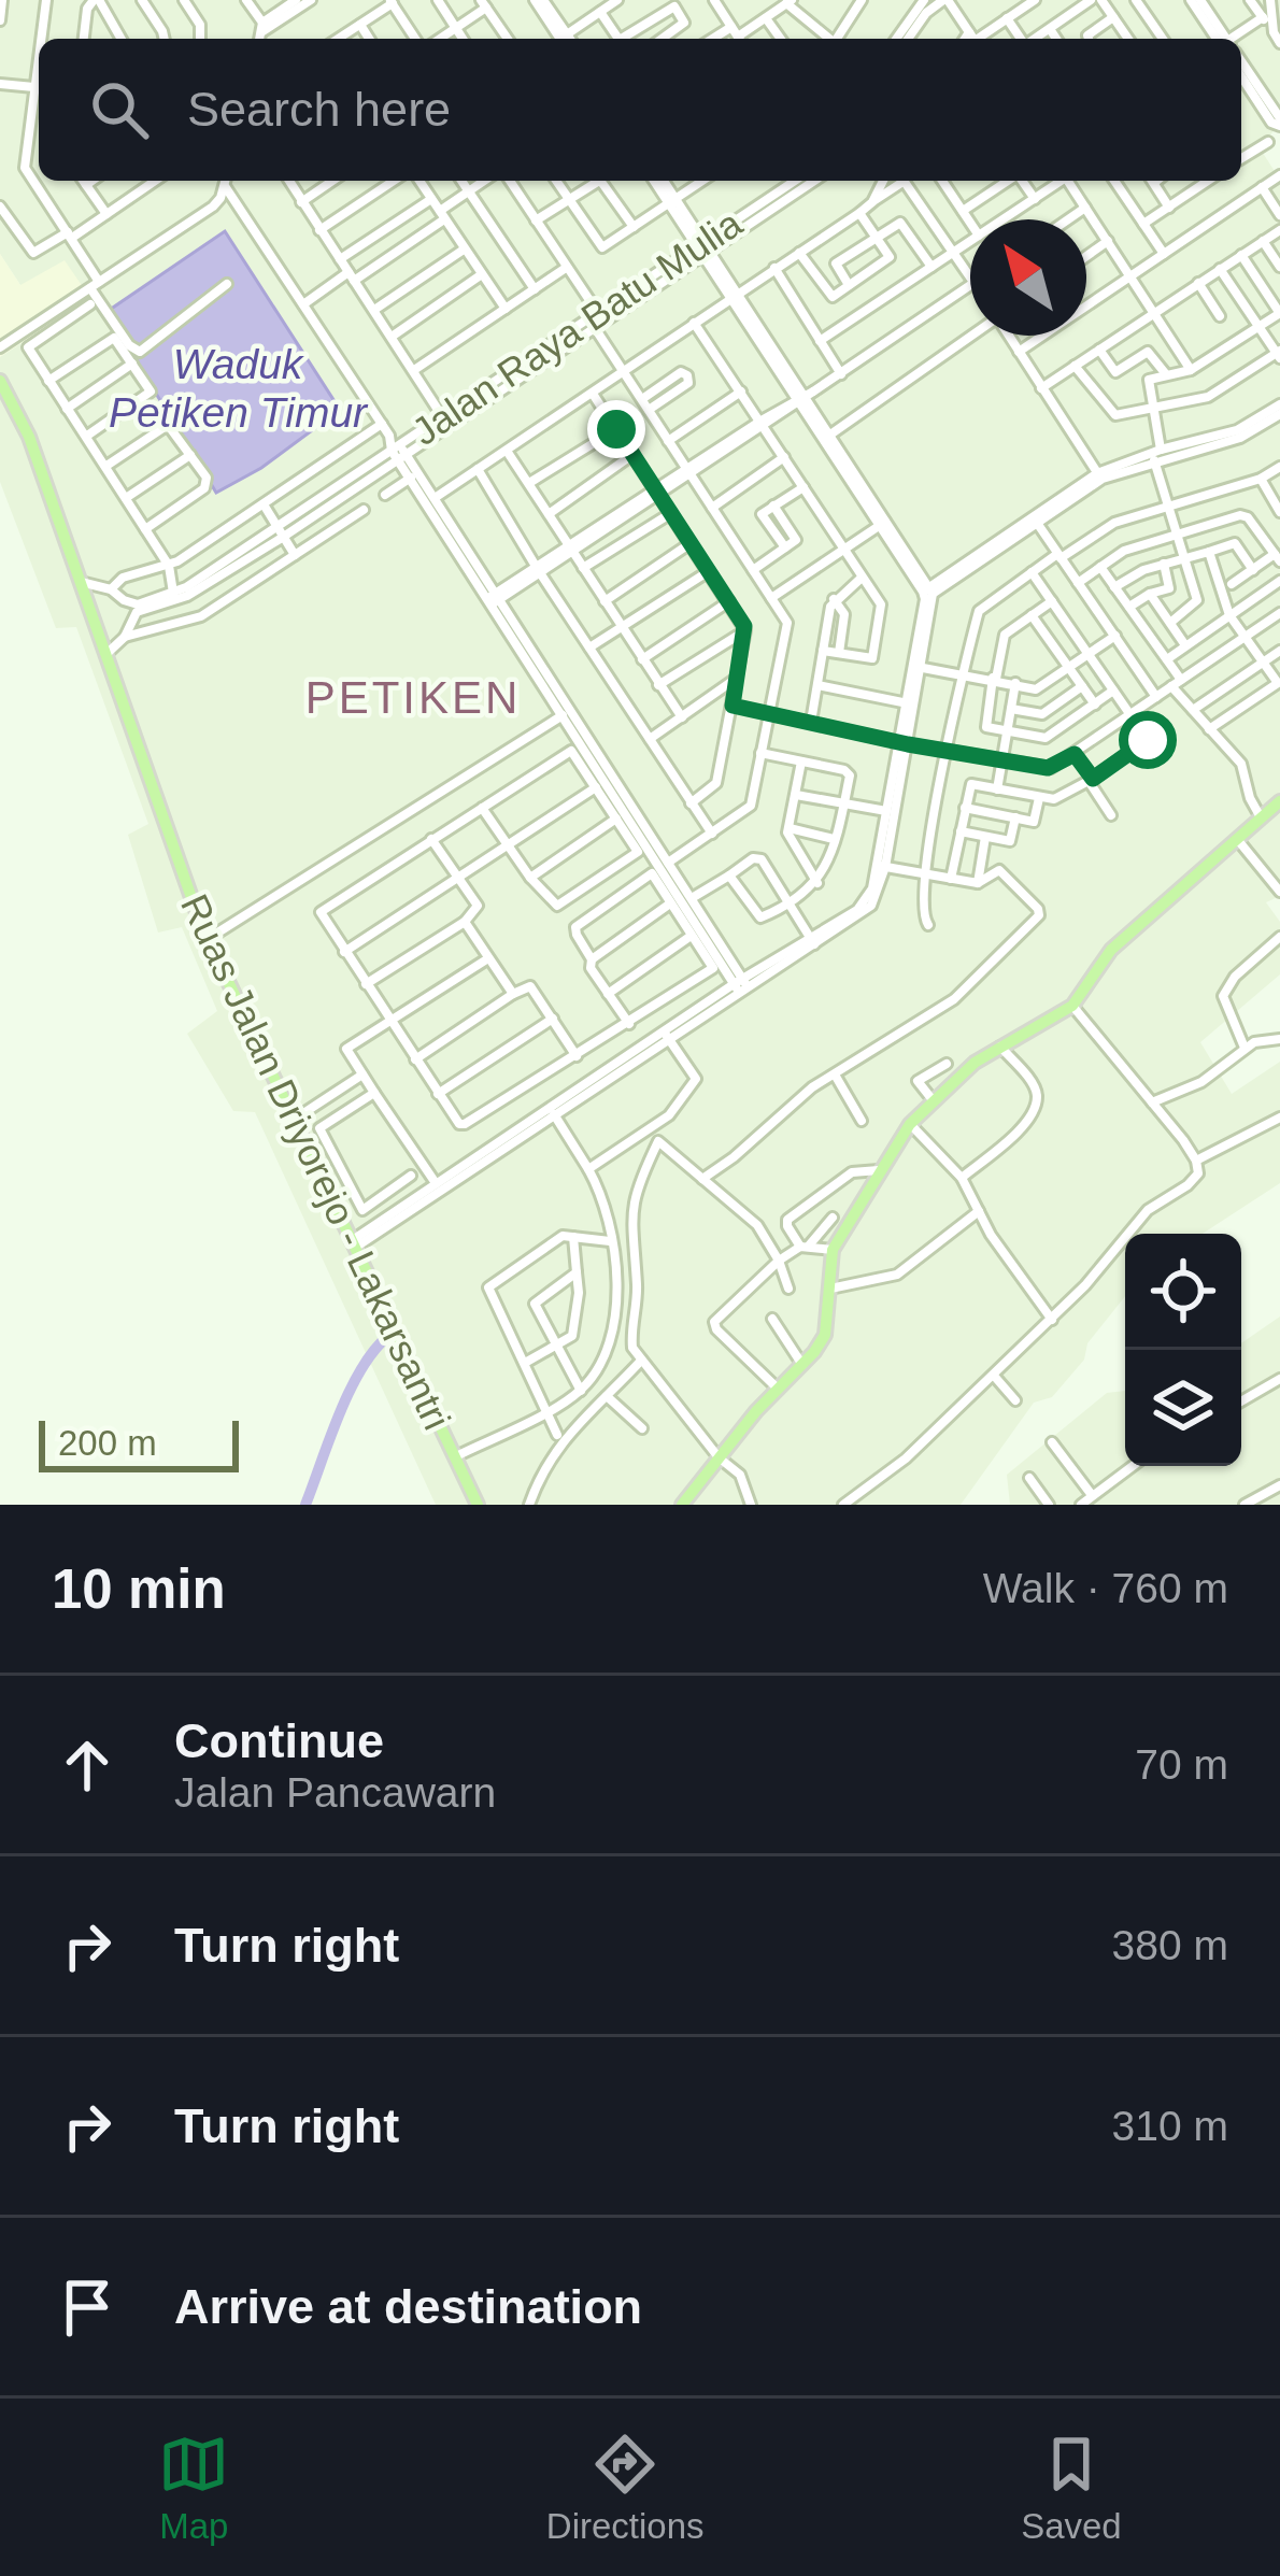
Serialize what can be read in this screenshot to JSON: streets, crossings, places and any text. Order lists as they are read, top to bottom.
{
  "streets": {
    "main road": ["Ruas Jalan Driyorejo - Lakarsantri"],
    "street": ["Jalan Raya Batu Mulia"]
  },
  "districts": ["PETIKEN"],
  "water": ["Waduk Petiken Timur"],
  "scale_bar": "200 m",
  "north": "top left",
  "page": {
    "search": "Search here",
    "scale": "200 m",
    "heading": ["10 min", "Walk · 760 m"],
    "list": [
      ["Continue", "Jalan Pancawarn", "70 m"],
      ["Turn right", "380 m"],
      ["Turn right", "310 m"],
      "Arrive at destination"
    ],
    "nav": ["Map", "Directions", "Saved"]
  }
}
